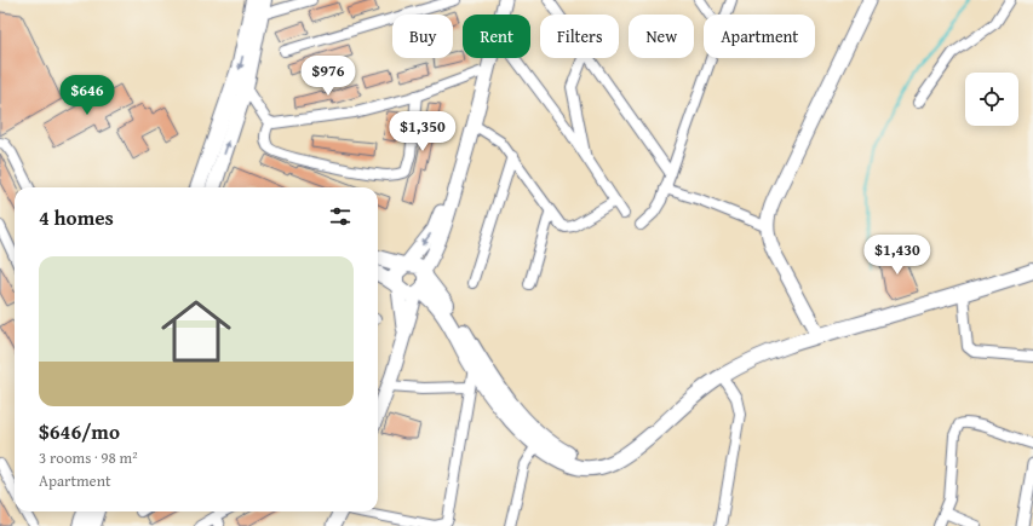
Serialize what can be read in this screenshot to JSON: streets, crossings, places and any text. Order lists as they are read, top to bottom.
{
  "page": {
    "chip": [
      "Buy",
      "Rent",
      "Filters",
      "New",
      "Apartment"
    ],
    "price": [
      "$976",
      "$646",
      "$1,350",
      "$1,430"
    ],
    "heading": "4 homes",
    "list": [
      {
        "name": "$646/mo",
        "note": "3 rooms · 98 m² · Apartment"
      }
    ]
  }
}
